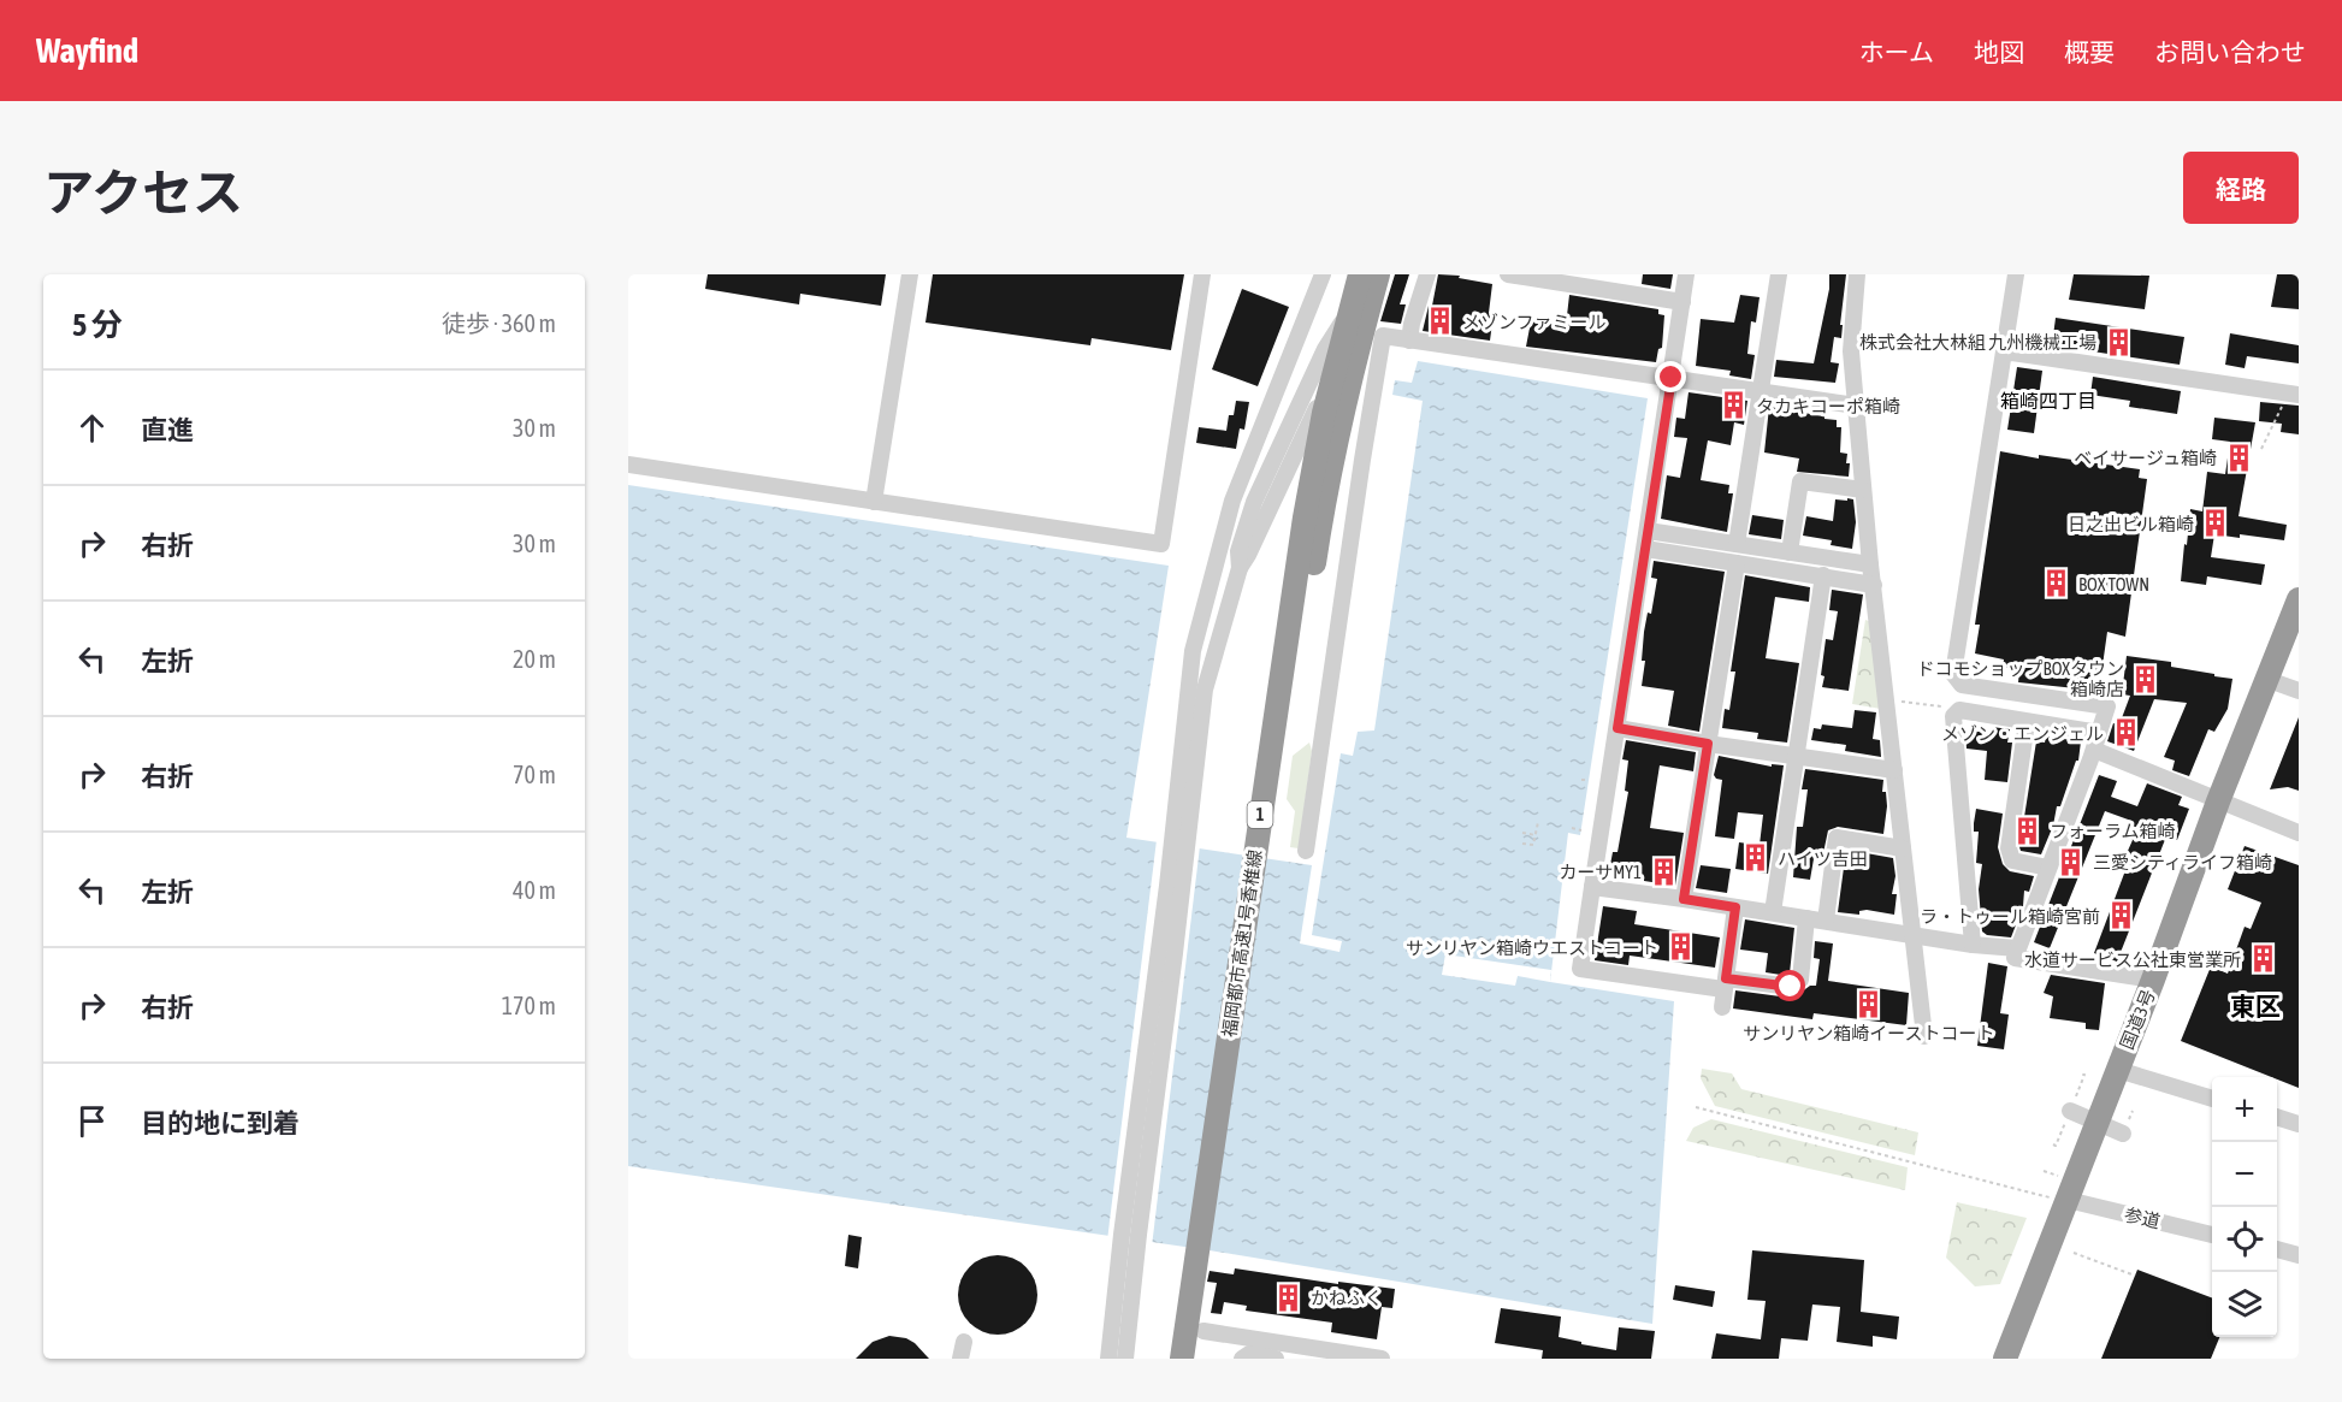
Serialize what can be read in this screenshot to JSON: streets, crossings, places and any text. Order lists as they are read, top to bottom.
{
  "streets": {
    "highway": ["1", "福岡都市高速1号香椎線", "国道3号"],
    "street": ["参道"]
  },
  "crossings": [
    ["国道3号", "参道"]
  ],
  "districts": ["箱崎四丁目", "東区"],
  "places": {
    "building": [
      "メゾンファミール",
      "株式会社大林組 九州機械工場",
      "タカキコーポ箱崎",
      "ベイサージュ箱崎",
      "日之出ビル箱崎",
      "BOX TOWN",
      "ドコモショップBOXタウン 箱崎店",
      "メゾン・エンジェル",
      "フォーラム箱崎",
      "ハイツ吉田",
      "三愛シティライフ箱崎",
      "カーサMY1",
      "ラ・トゥール箱崎宮前",
      "サンリヤン箱崎ウエストコート",
      "水道サービス公社東営業所",
      "サンリヤン箱崎イーストコート",
      "かねふく"
    ]
  },
  "page": {
    "header": "Wayfind",
    "nav": [
      "ホーム",
      "地図",
      "概要",
      "お問い合わせ"
    ],
    "title": "アクセス",
    "buttons": "経路",
    "heading": ["5 分", "徒歩 · 360 m"],
    "list": [
      ["直進", "30 m"],
      ["右折", "30 m"],
      ["左折", "20 m"],
      ["右折", "70 m"],
      ["左折", "40 m"],
      ["右折", "170 m"],
      "目的地に到着"
    ],
    "map_buttons": ["+", "−"]
  }
}
